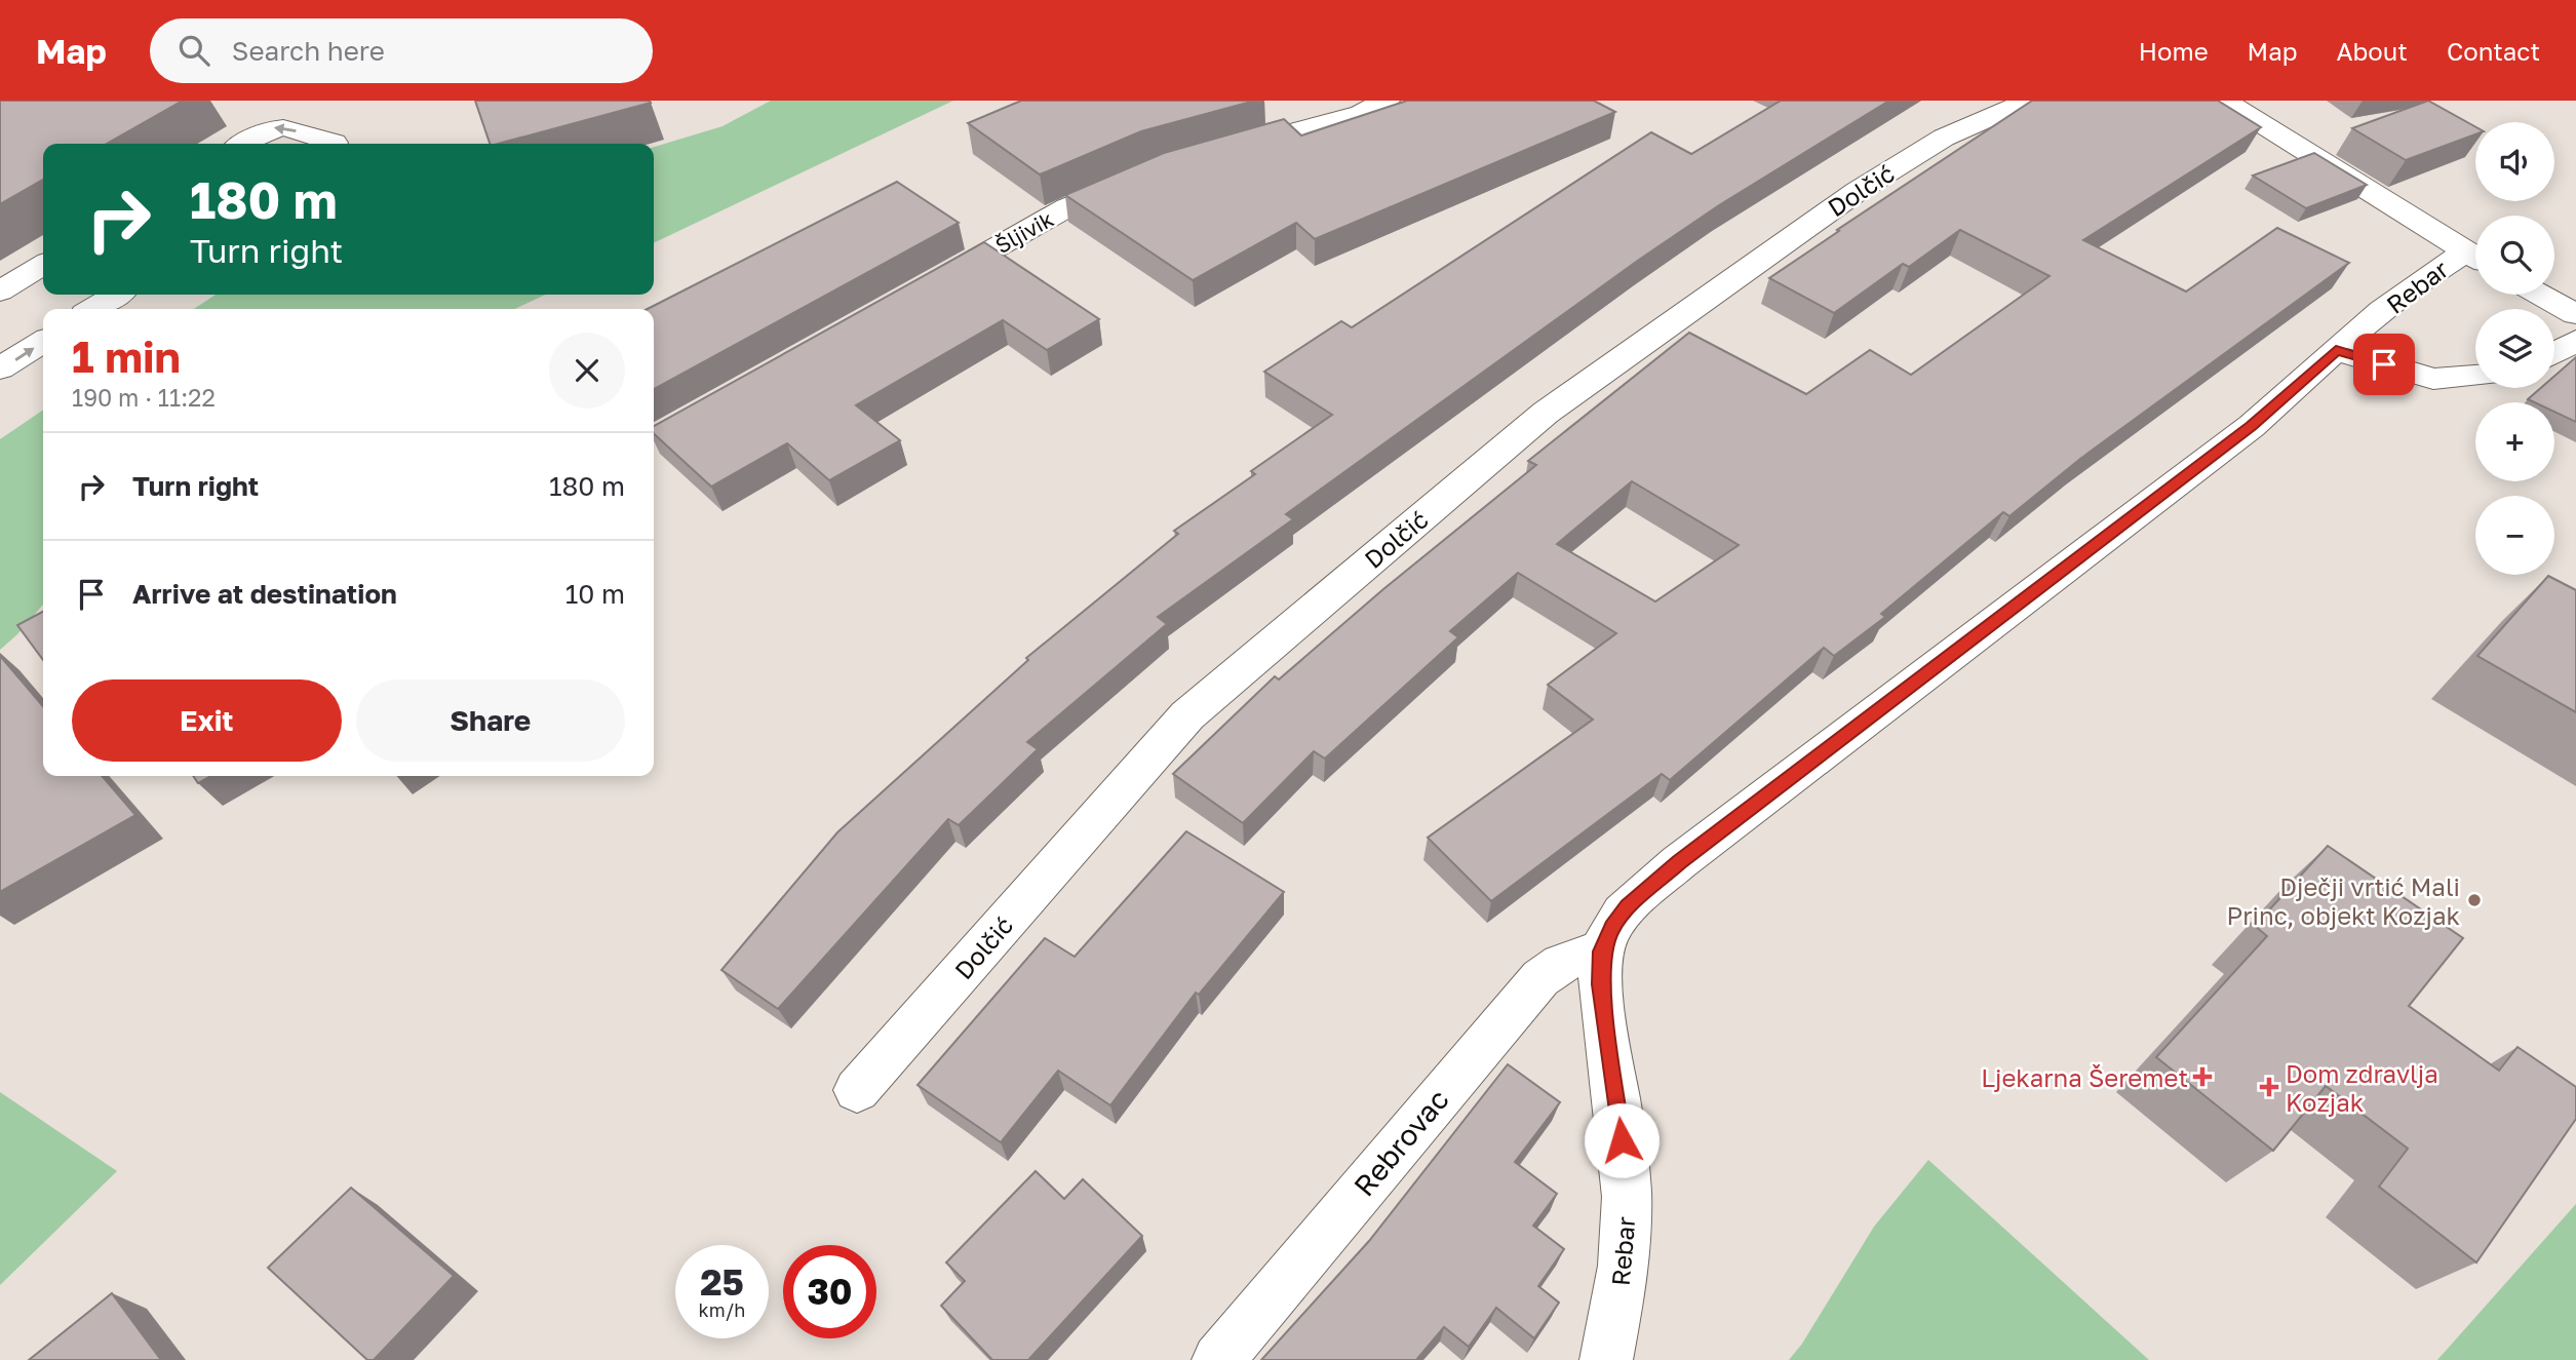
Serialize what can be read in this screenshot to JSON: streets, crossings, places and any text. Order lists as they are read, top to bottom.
{
  "streets": {
    "street": [
      "Dolčić",
      "Šljivik",
      "Rebar",
      "Rebrovac"
    ]
  },
  "crossings": [
    ["Rebar", "Rebrovac"]
  ],
  "places": {
    "other": ["Dječji vrtić Mali Princ, objekt Kozjak"],
    "health": ["Ljekarna Šeremet", "Dom zdravlja Kozjak"]
  },
  "page": {
    "header": "Map",
    "search": "Search here",
    "nav": [
      "Home",
      "Map",
      "About",
      "Contact"
    ],
    "map_buttons": ["+", "−"],
    "turn": ["180 m", "Turn right"],
    "heading": ["1 min", "190 m · 11:22"],
    "list": [
      {
        "name": "Turn right",
        "value": "180 m"
      },
      {
        "name": "Arrive at destination",
        "value": "10 m"
      }
    ],
    "buttons": ["Exit", "Share"],
    "speed": "25 km/h",
    "limit": "30"
  }
}
